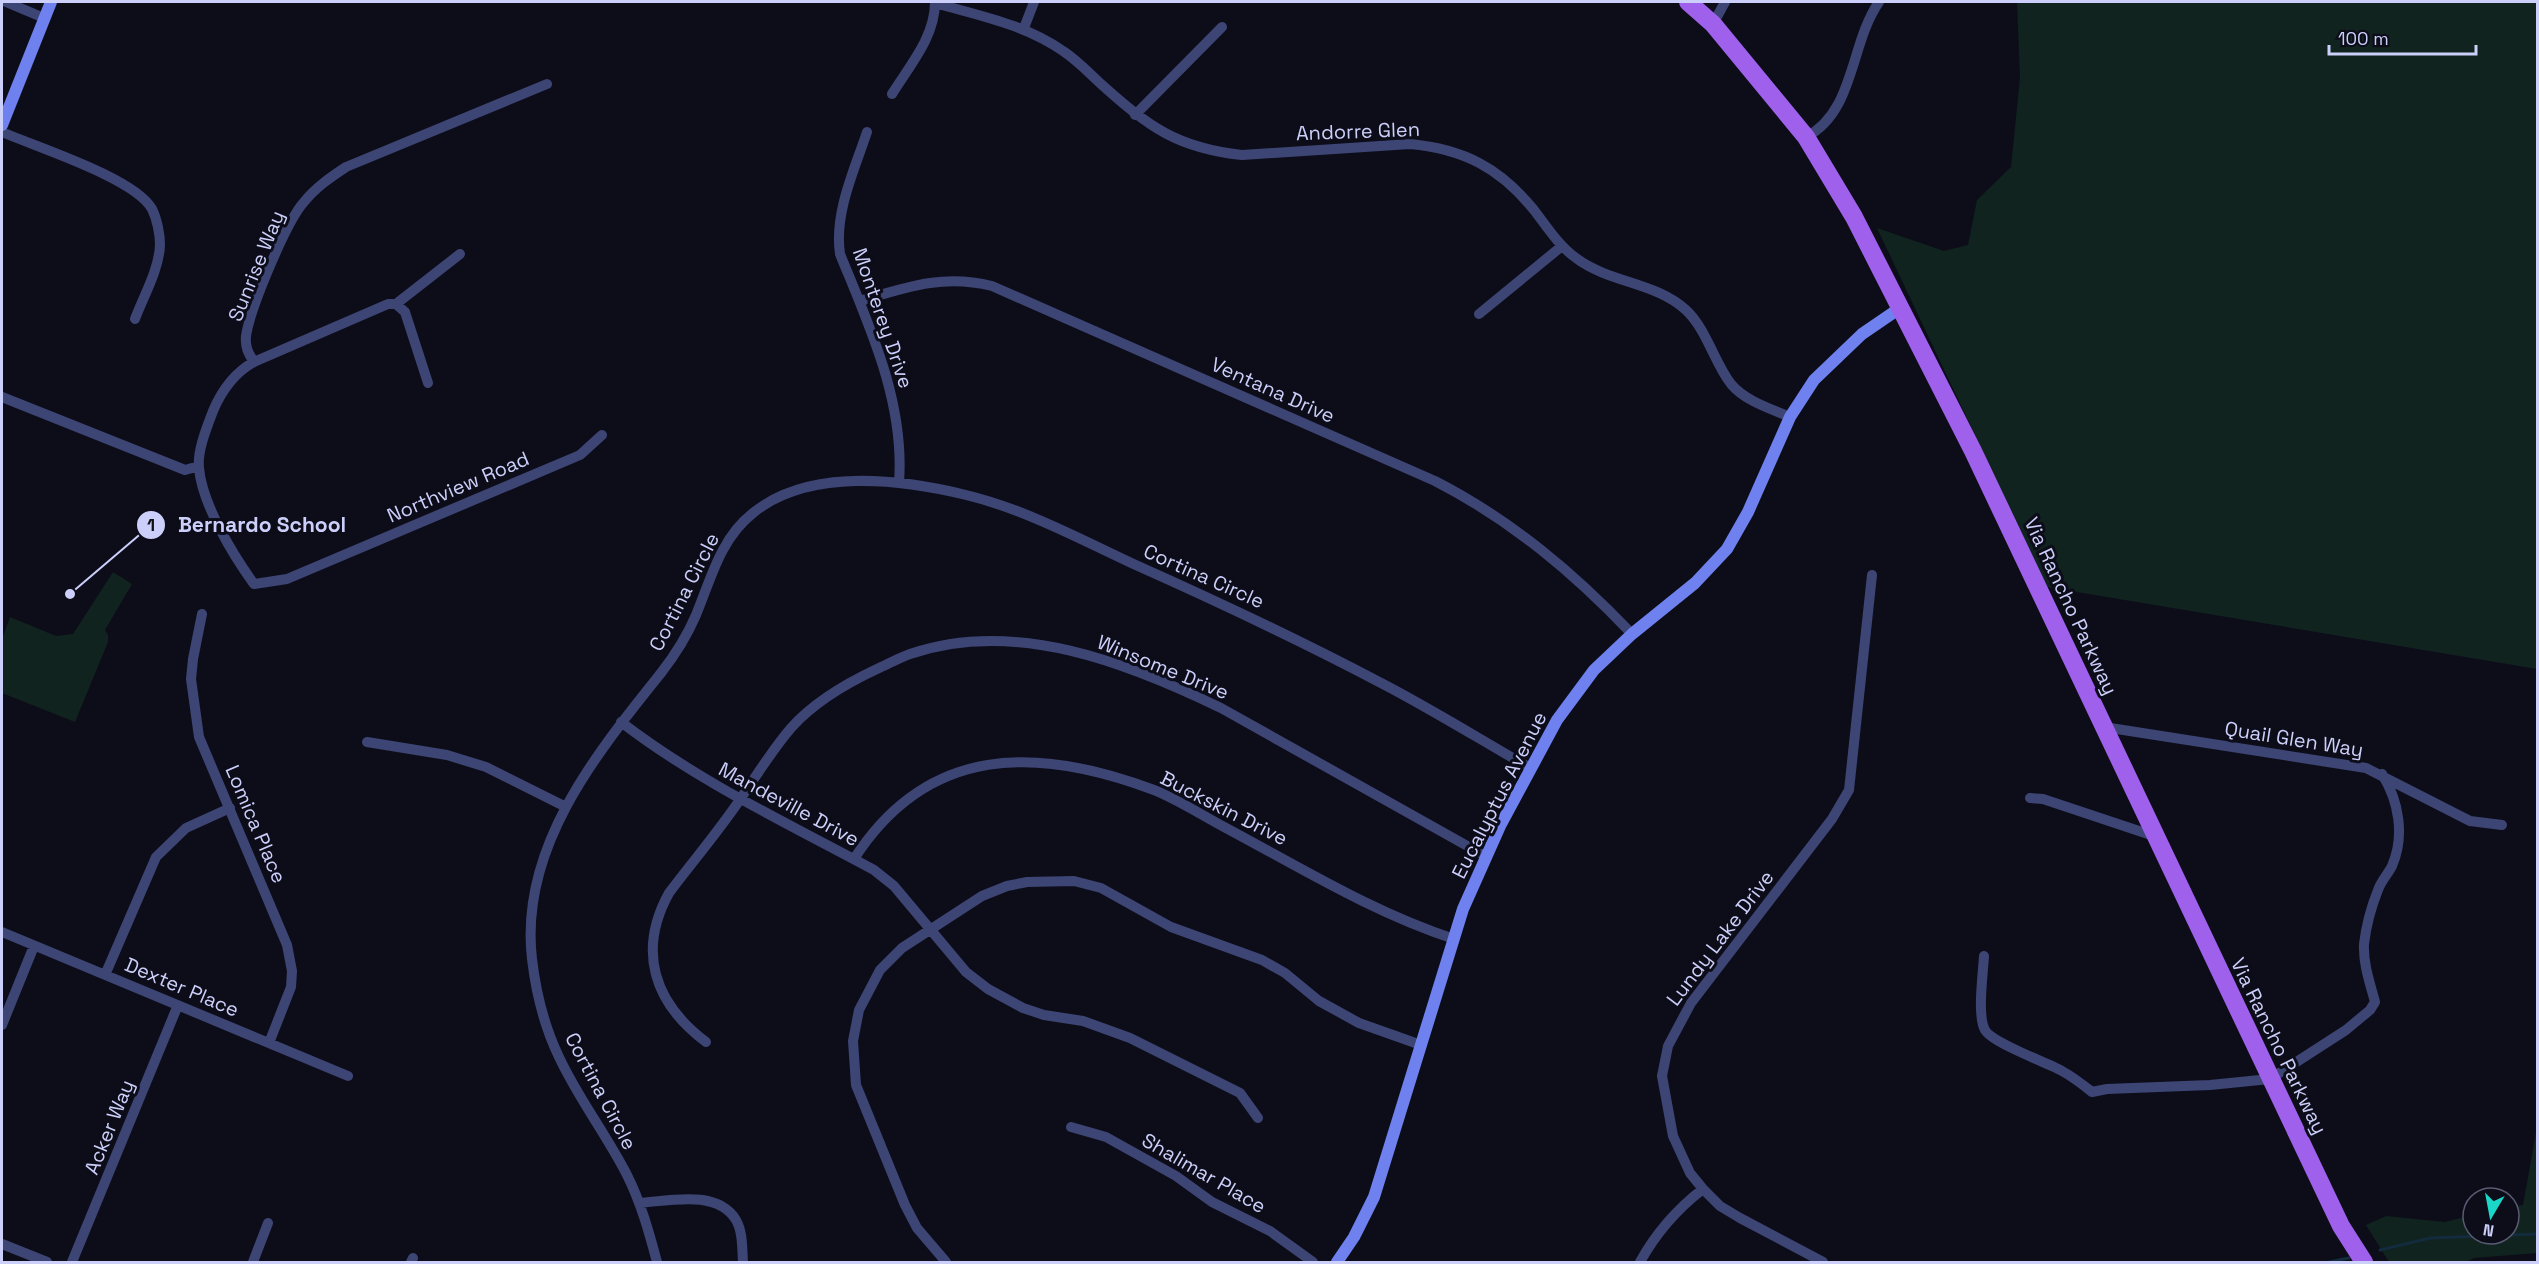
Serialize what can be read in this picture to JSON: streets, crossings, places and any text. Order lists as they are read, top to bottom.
{
  "streets": {
    "main road": ["Via Rancho Parkway"],
    "street": [
      "Andorre Glen",
      "Sunrise Way",
      "Monterey Drive",
      "Ventana Drive",
      "Northview Road",
      "Cortina Circle",
      "Winsome Drive",
      "Quail Glen Way",
      "Eucalyptus Avenue",
      "Mandeville Drive",
      "Buckskin Drive",
      "Lomica Place",
      "Lundy Lake Drive",
      "Dexter Place",
      "Acker Way",
      "Shalimar Place"
    ]
  },
  "crossings": [
    ["Andorre Glen", "Eucalyptus Avenue"],
    ["Monterey Drive", "Ventana Drive"],
    ["Monterey Drive", "Cortina Circle"],
    ["Ventana Drive", "Eucalyptus Avenue"],
    ["Cortina Circle", "Eucalyptus Avenue"],
    ["Cortina Circle", "Mandeville Drive"],
    ["Via Rancho Parkway", "Quail Glen Way"],
    ["Via Rancho Parkway", "Eucalyptus Avenue"],
    ["Winsome Drive", "Eucalyptus Avenue"],
    ["Winsome Drive", "Mandeville Drive"],
    ["Eucalyptus Avenue", "Buckskin Drive"],
    ["Mandeville Drive", "Buckskin Drive"],
    ["Lomica Place", "Dexter Place"],
    ["Dexter Place", "Acker Way"]
  ],
  "places": ["Bernardo School"],
  "scale_bar": "100 m",
  "north": "bottom"
}
